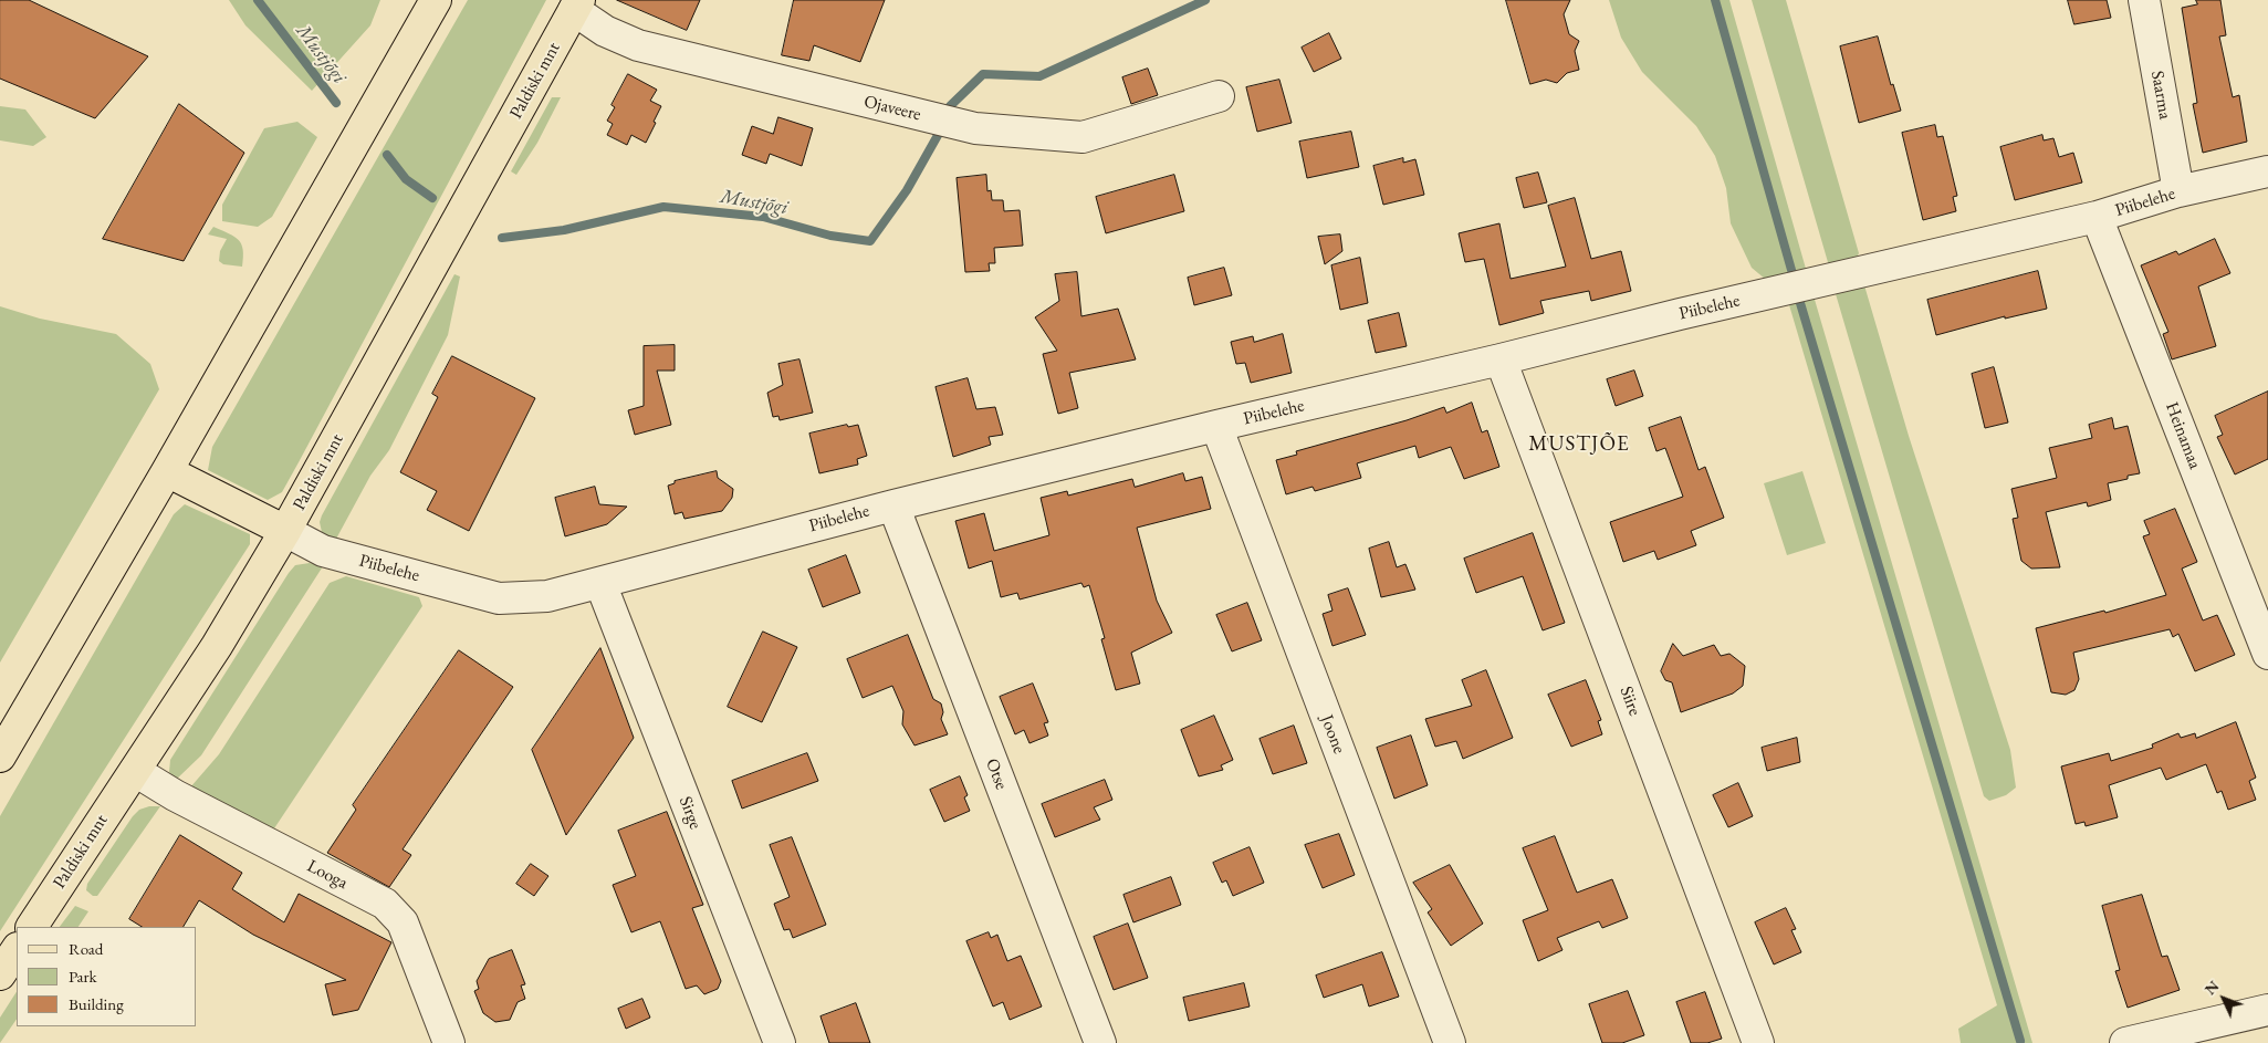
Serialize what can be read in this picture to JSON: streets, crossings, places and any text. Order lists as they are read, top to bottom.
{
  "streets": {
    "main road": ["Paldiski mnt"],
    "street": [
      "Saarma",
      "Ojaveere",
      "Piibelehe",
      "Heinamaa",
      "Siire",
      "Joone",
      "Otse",
      "Sirge",
      "Looga"
    ]
  },
  "crossings": [
    ["Paldiski mnt", "Ojaveere"],
    ["Paldiski mnt", "Piibelehe"],
    ["Paldiski mnt", "Looga"],
    ["Saarma", "Piibelehe"],
    ["Piibelehe", "Heinamaa"],
    ["Piibelehe", "Siire"],
    ["Piibelehe", "Joone"],
    ["Piibelehe", "Otse"],
    ["Piibelehe", "Sirge"]
  ],
  "districts": ["MUSTJÕE"],
  "water": ["Mustjõgi"],
  "legend": ["Road", "Park", "Building"],
  "north": "top left"
}
